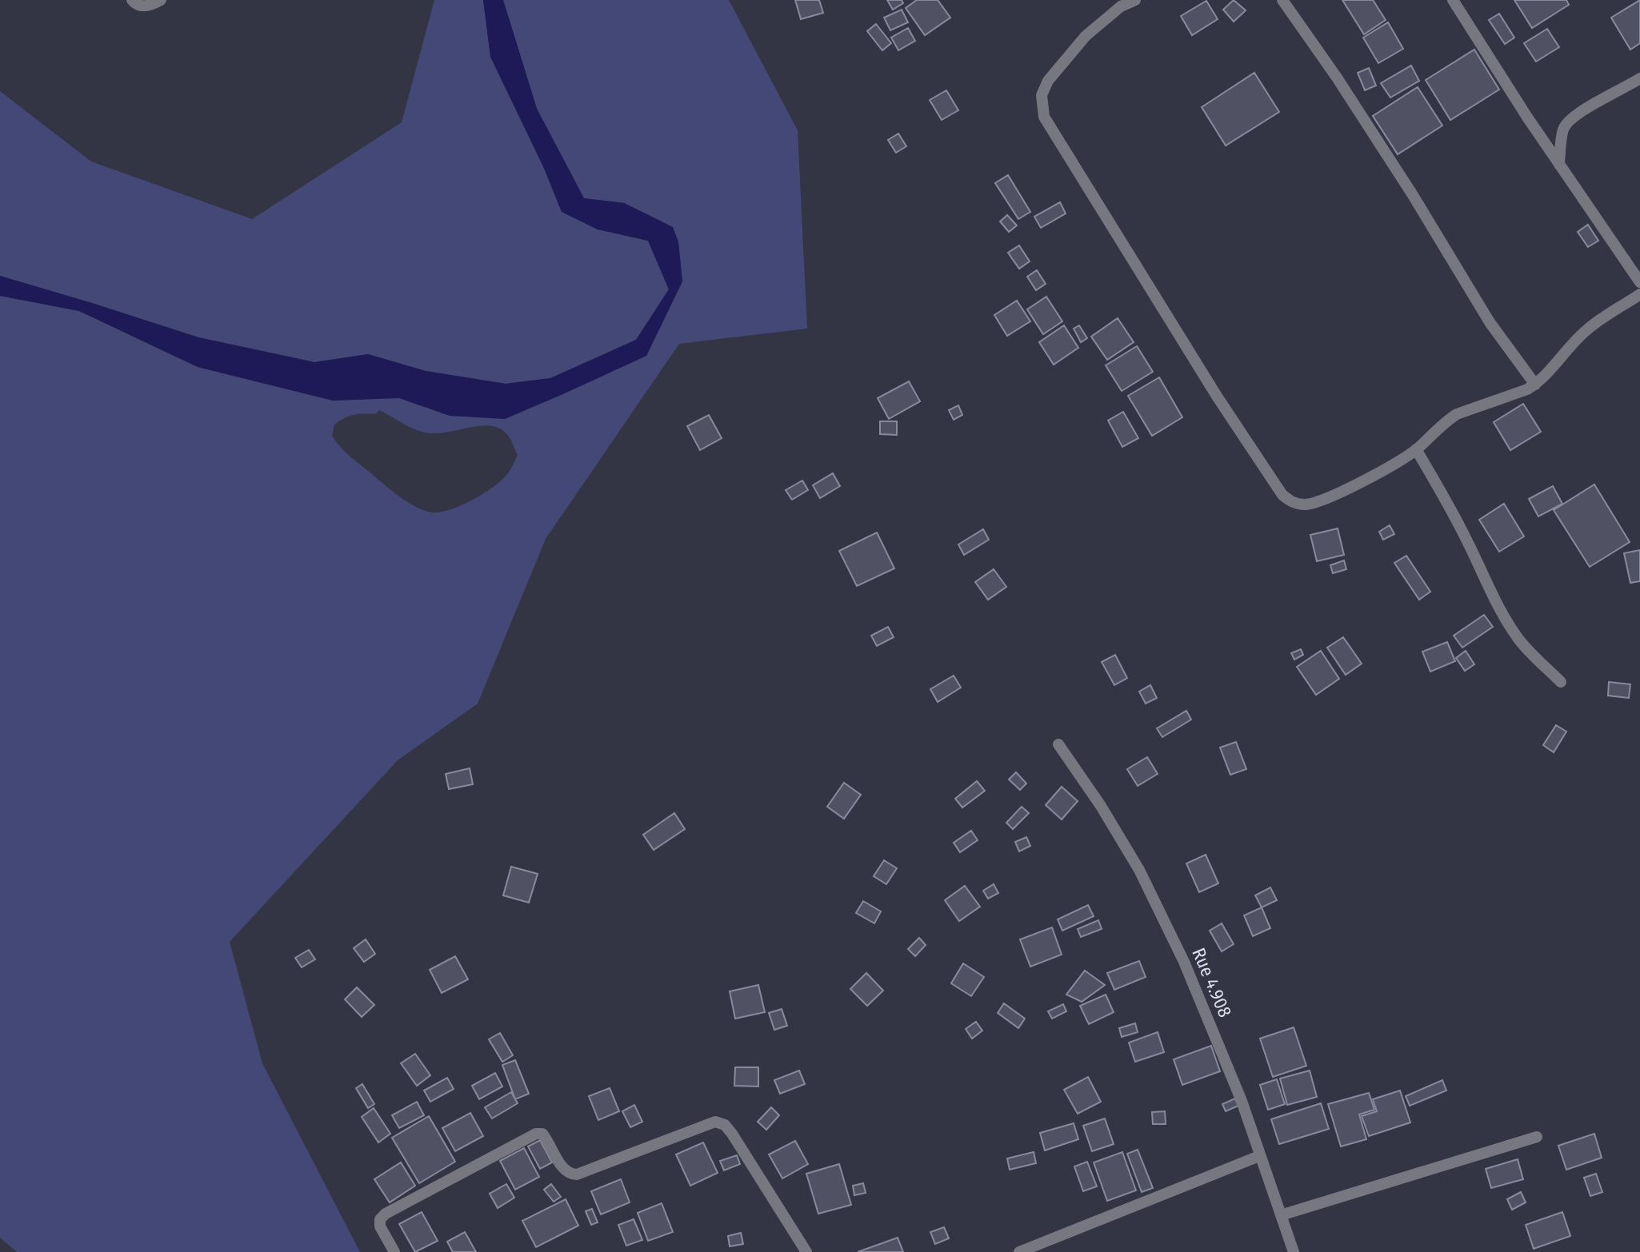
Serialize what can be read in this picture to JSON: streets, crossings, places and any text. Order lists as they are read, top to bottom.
{
  "streets": {
    "street": ["Rue 4.908"]
  }
}
